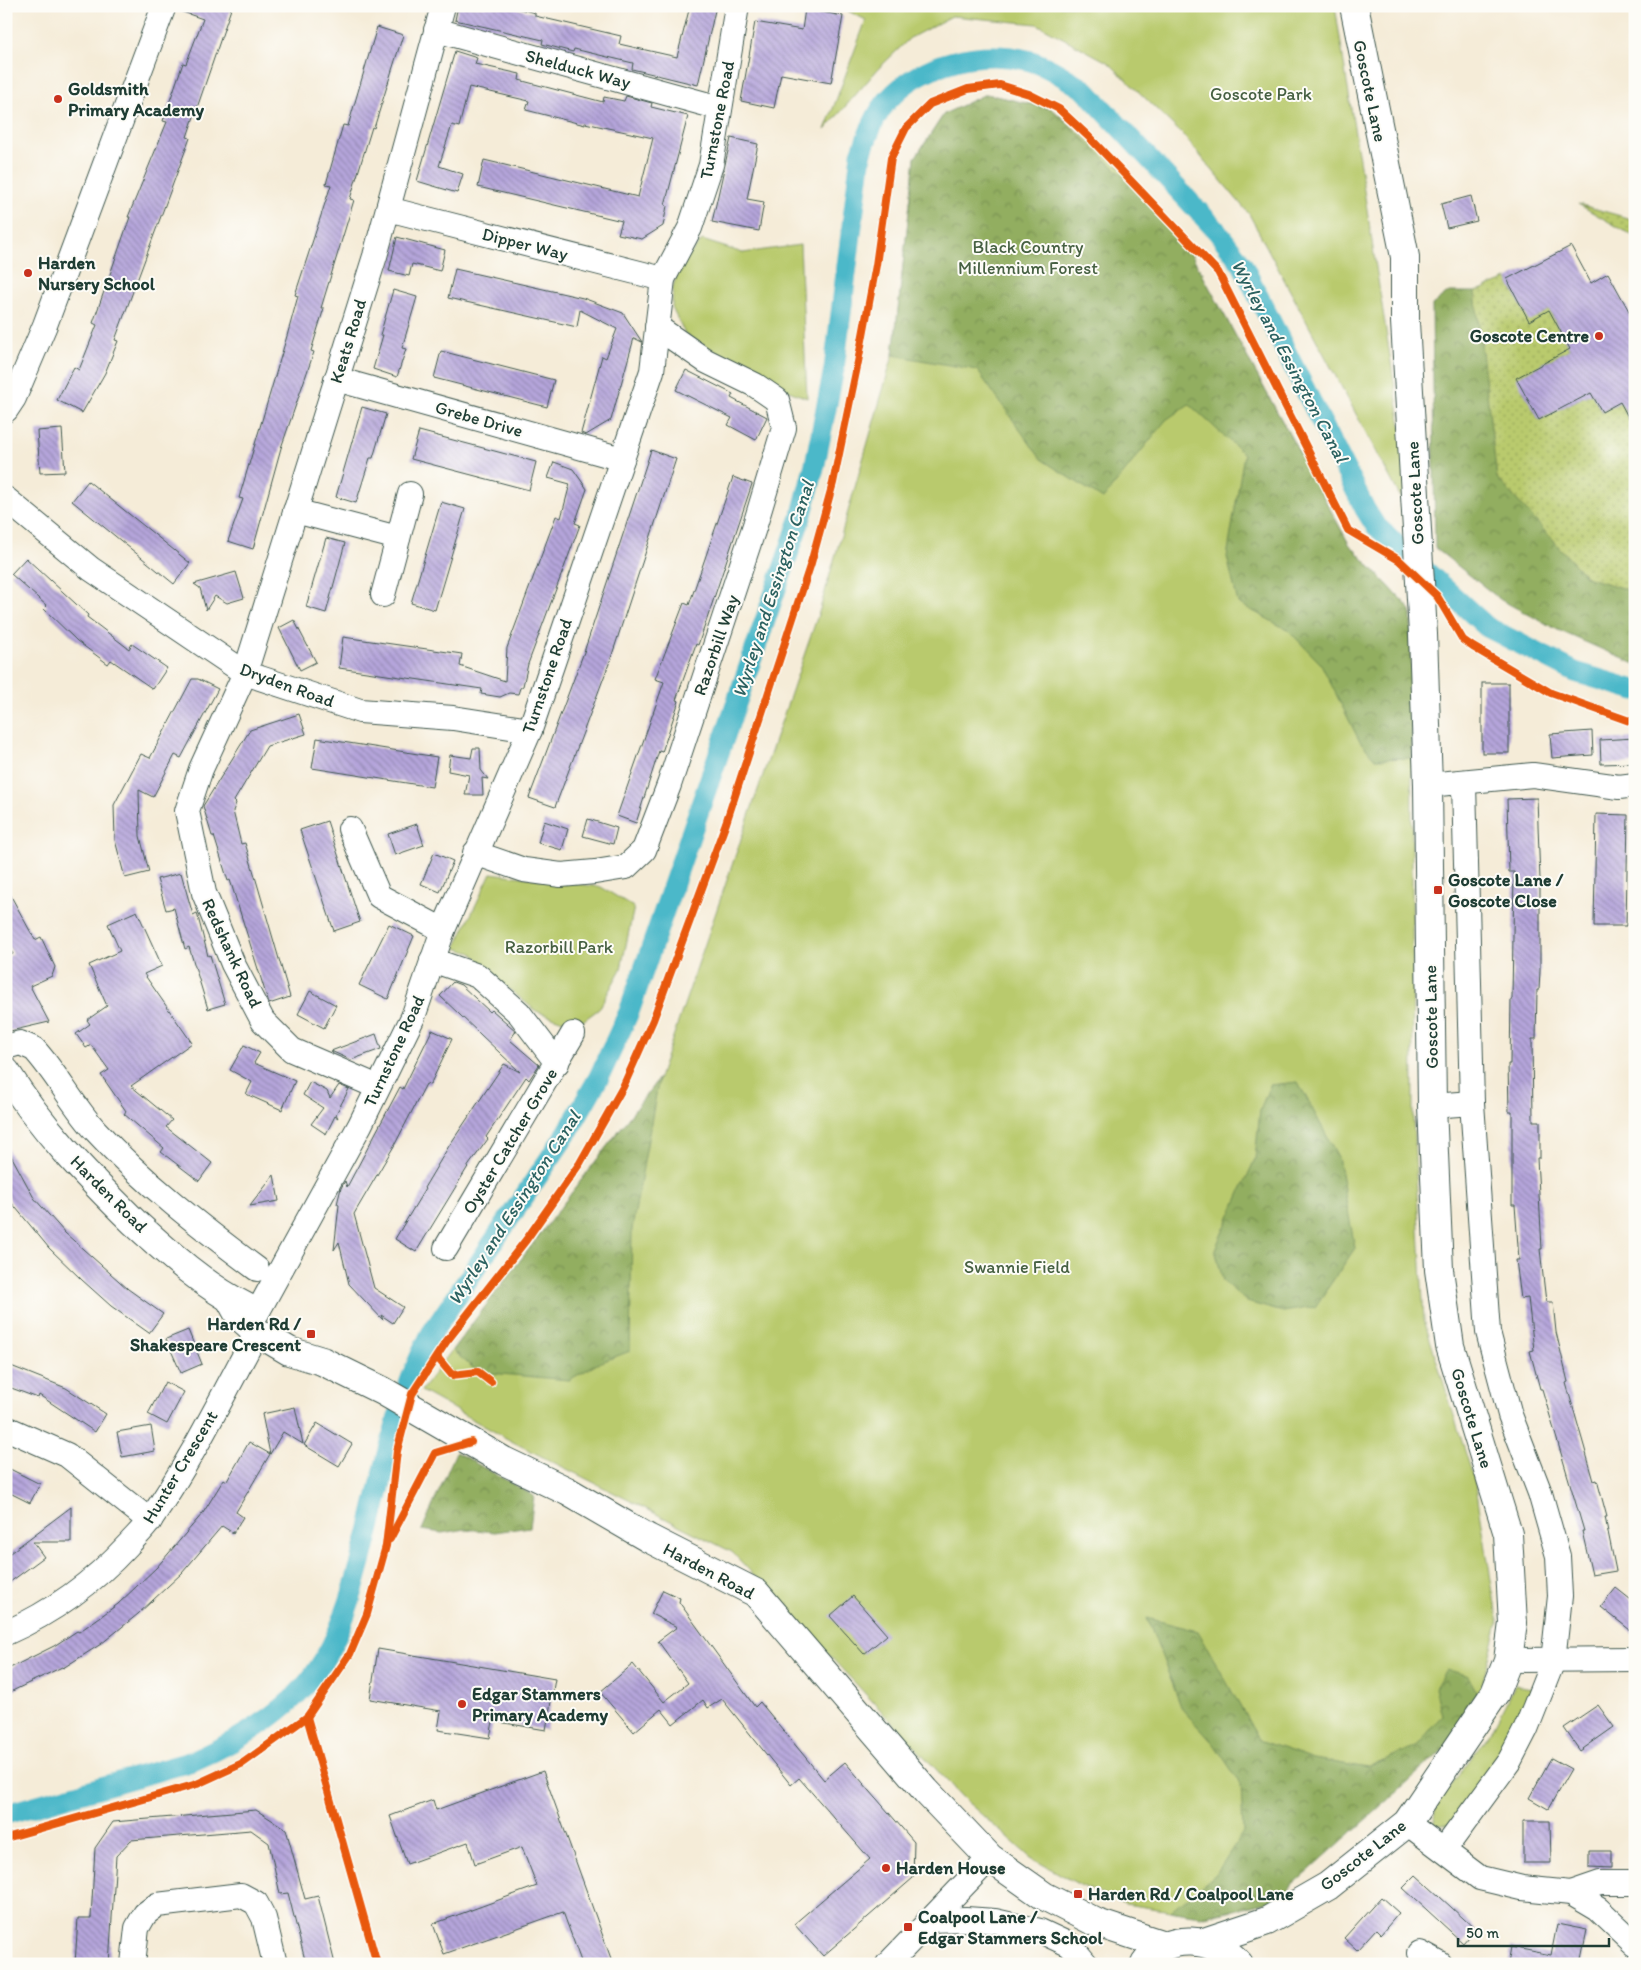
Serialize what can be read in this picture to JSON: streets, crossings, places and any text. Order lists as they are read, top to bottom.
{
  "streets": {
    "street": [
      "Shelduck Way",
      "Goscote Lane",
      "Turnstone Road",
      "Dipper Way",
      "Keats Road",
      "Grebe Drive",
      "Razorbill Way",
      "Dryden Road",
      "Redshank Road",
      "Oyster Catcher Grove",
      "Harden Road",
      "Hunter Crescent"
    ]
  },
  "crossings": [
    ["Shelduck Way", "Turnstone Road"],
    ["Shelduck Way", "Keats Road"],
    ["Turnstone Road", "Dipper Way"],
    ["Turnstone Road", "Grebe Drive"],
    ["Turnstone Road", "Razorbill Way"],
    ["Turnstone Road", "Dryden Road"],
    ["Turnstone Road", "Redshank Road"],
    ["Turnstone Road", "Harden Road"],
    ["Turnstone Road", "Hunter Crescent"],
    ["Dipper Way", "Keats Road"],
    ["Keats Road", "Grebe Drive"],
    ["Keats Road", "Dryden Road"],
    ["Keats Road", "Redshank Road"],
    ["Dryden Road", "Redshank Road"],
    ["Harden Road", "Hunter Crescent"]
  ],
  "water": ["Wyrley and Essington Canal"],
  "parks": [
    "Goscote Park",
    "Black Country Millennium Forest",
    "Razorbill Park",
    "Swannie Field"
  ],
  "places": {
    "other": [
      "Goldsmith Primary Academy",
      "Harden Nursery School",
      "Goscote Centre",
      "Edgar Stammers Primary Academy",
      "Harden House"
    ],
    "transit": [
      "Goscote Lane / Goscote Close",
      "Harden Rd / Shakespeare Crescent",
      "Harden Rd / Coalpool Lane",
      "Coalpool Lane / Edgar Stammers School"
    ]
  },
  "scale_bar": "50 m"
}
